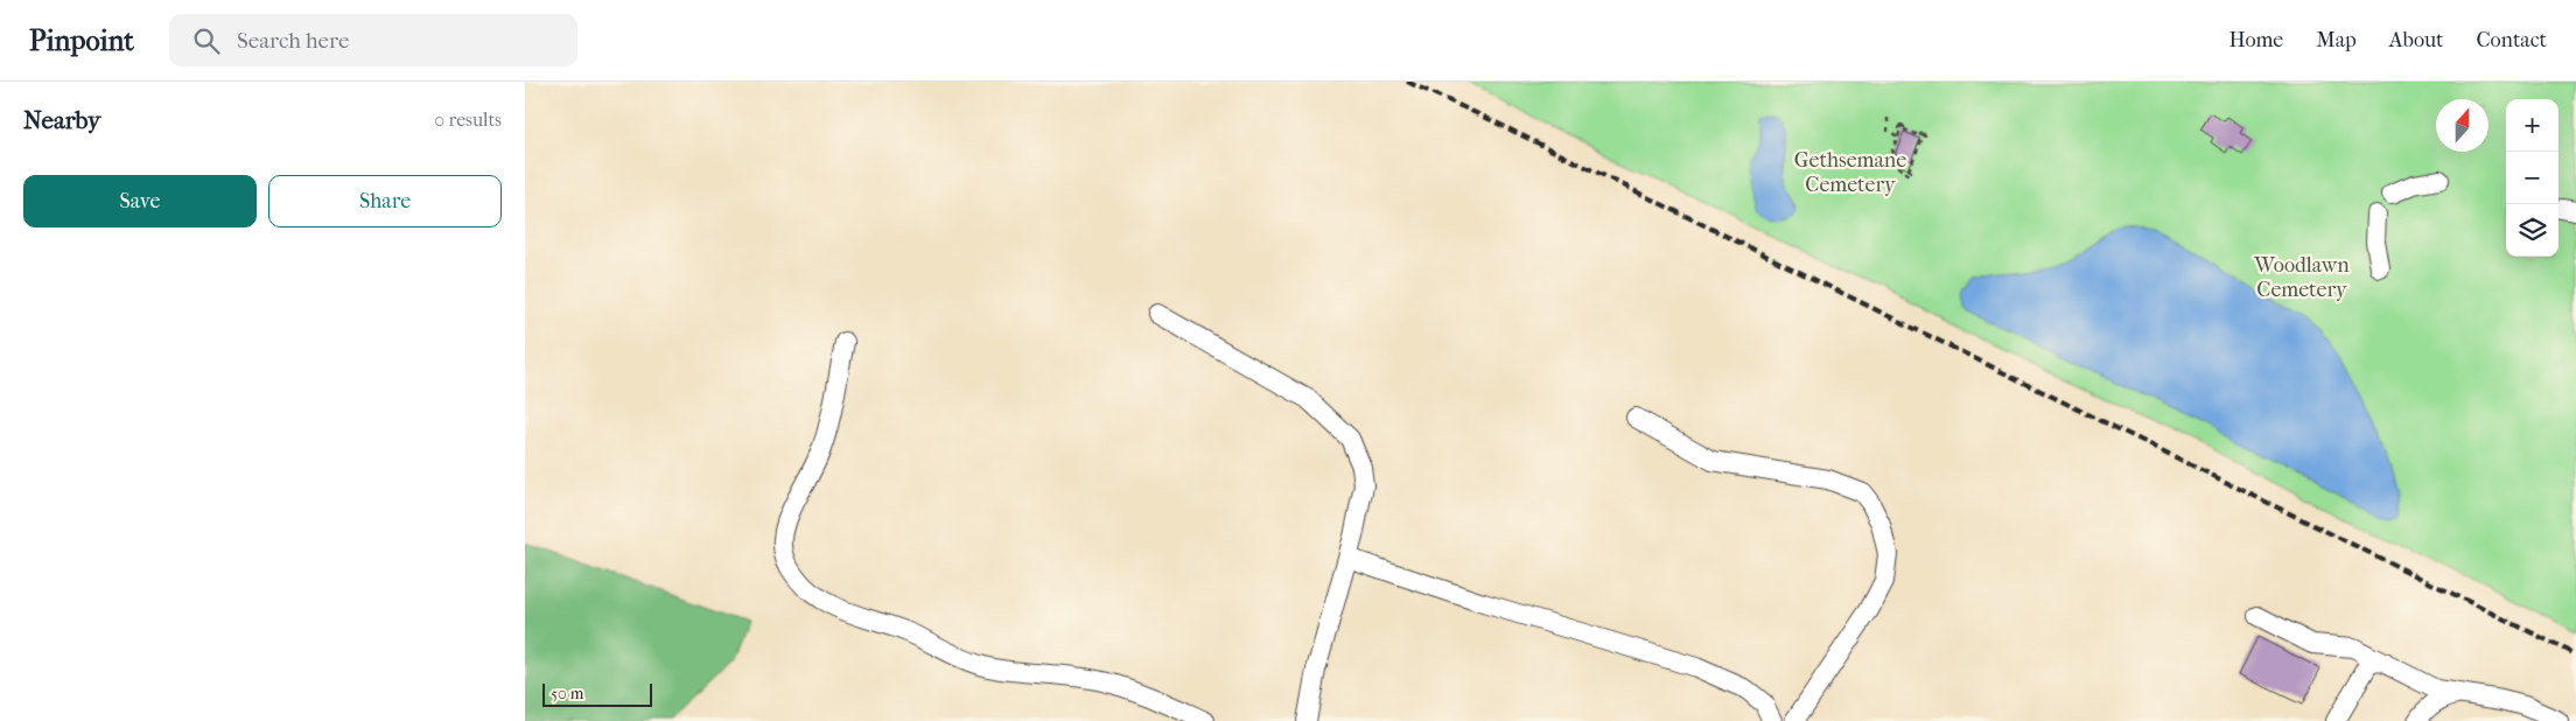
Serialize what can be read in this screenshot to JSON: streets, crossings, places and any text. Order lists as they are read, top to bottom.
{
  "parks": ["Gethsemane Cemetery", "Woodlawn Cemetery"],
  "scale_bar": "50 m",
  "north": "top",
  "page": {
    "header": "Pinpoint",
    "search": "Search here",
    "nav": [
      "Home",
      "Map",
      "About",
      "Contact"
    ],
    "heading": ["Nearby", "0 results"],
    "map_buttons": ["+", "−"],
    "buttons": ["Save", "Share"],
    "scale": "50 m"
  }
}
